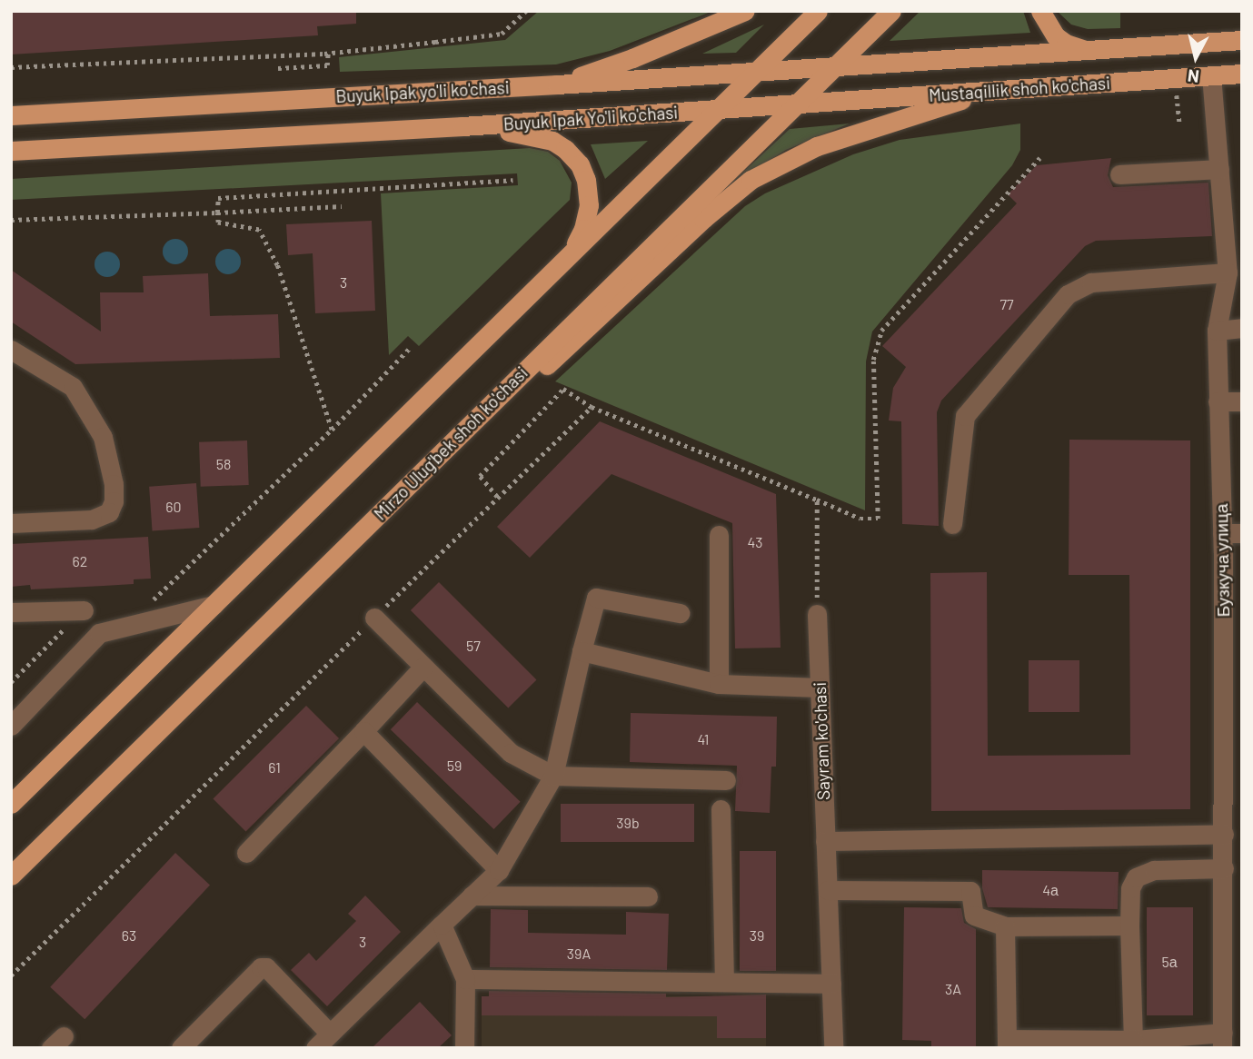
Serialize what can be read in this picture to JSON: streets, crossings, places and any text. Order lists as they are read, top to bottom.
{
  "streets": {
    "main road": [
      "Mustaqillik shoh ko'chasi",
      "Buyuk Ipak yo'li ko'chasi",
      "Buyuk Ipak Yo'li ko'chasi",
      "Mirzo Ulug'bek shoh ko'chasi"
    ],
    "street": ["Бузкуча улица", "Sayram ko'chasi"]
  },
  "crossings": [
    ["Mustaqillik shoh ko'chasi", "Buyuk Ipak yo'li ko'chasi"],
    ["Mustaqillik shoh ko'chasi", "Mirzo Ulug'bek shoh ko'chasi"],
    ["Mustaqillik shoh ko'chasi", "Бузкуча улица"],
    ["Buyuk Ipak yo'li ko'chasi", "Mirzo Ulug'bek shoh ko'chasi"]
  ],
  "house_numbers": [
    "3",
    "77",
    "58",
    "60",
    "43",
    "62",
    "57",
    "41",
    "59",
    "61",
    "39b",
    "4а",
    "63",
    "39",
    "3",
    "39A",
    "5а",
    "3A"
  ],
  "north": "bottom"
}
